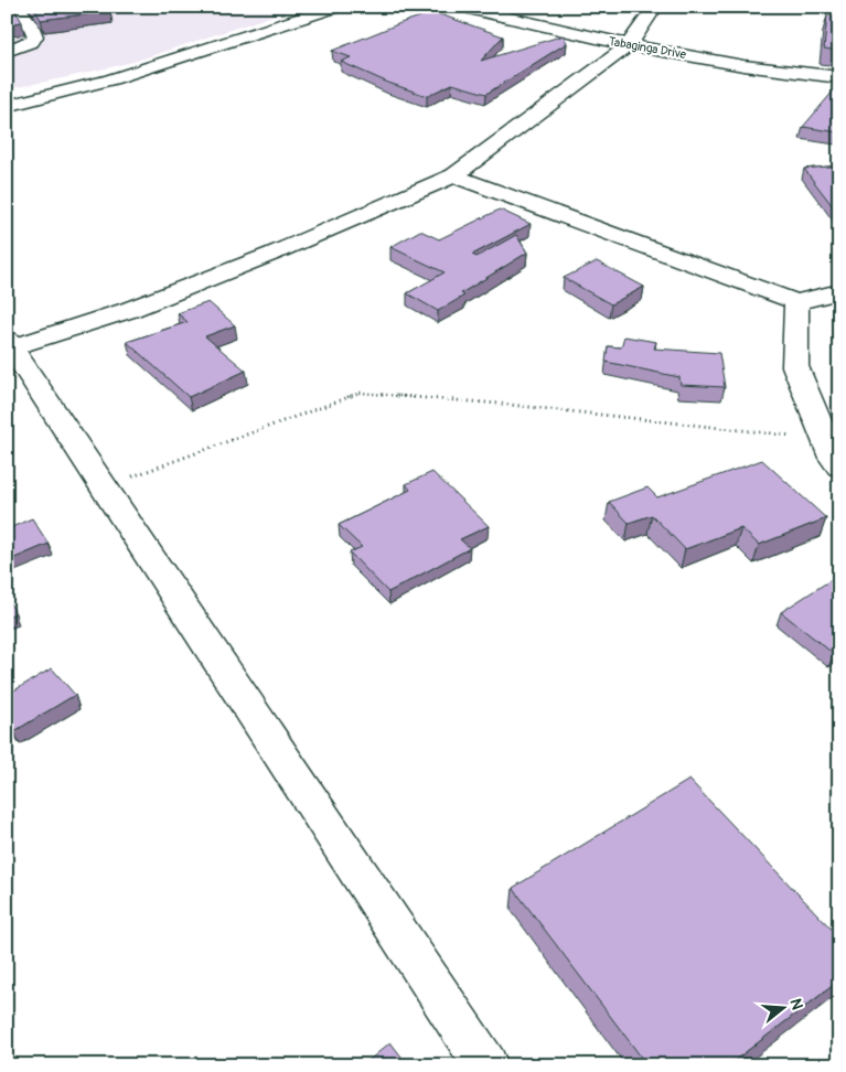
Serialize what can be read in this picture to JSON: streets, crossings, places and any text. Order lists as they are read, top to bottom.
{
  "streets": {
    "street": ["Tabaginga Drive"]
  },
  "north": "right"
}
